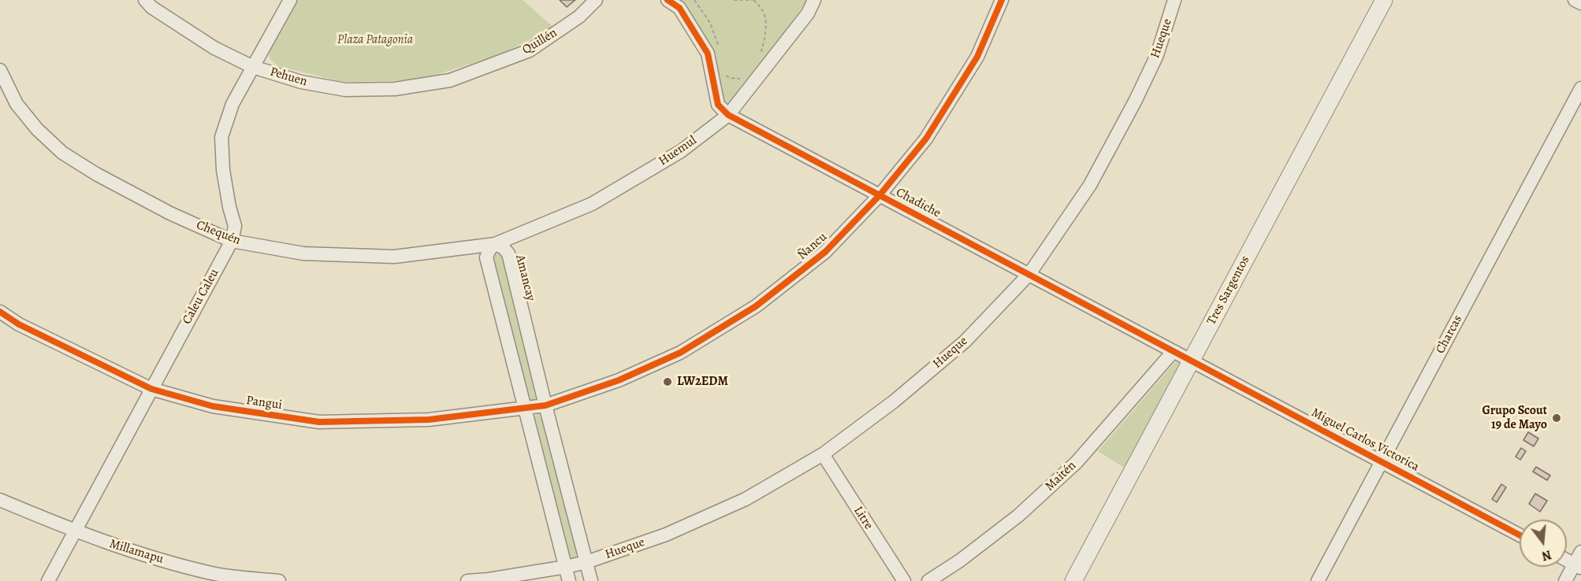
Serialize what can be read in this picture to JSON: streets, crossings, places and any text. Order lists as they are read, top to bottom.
{
  "streets": {
    "street": [
      "Hueque",
      "Quillén",
      "Pehuen",
      "Huemul",
      "Chadiche",
      "Chequén",
      "Ñancu",
      "Amancay",
      "Tres Sargentos",
      "Caleu Caleu",
      "Charcas",
      "Pangui",
      "Miguel Carlos Victorica",
      "Maitén",
      "Litre",
      "Millamapu"
    ]
  },
  "crossings": [
    ["Hueque", "Chadiche"],
    ["Hueque", "Amancay"],
    ["Hueque", "Litre"],
    ["Quillén", "Pehuen"],
    ["Pehuen", "Caleu Caleu"],
    ["Huemul", "Chadiche"],
    ["Huemul", "Chequén"],
    ["Huemul", "Amancay"],
    ["Chadiche", "Ñancu"],
    ["Chadiche", "Tres Sargentos"],
    ["Chadiche", "Miguel Carlos Victorica"],
    ["Chadiche", "Maitén"],
    ["Chequén", "Amancay"],
    ["Chequén", "Caleu Caleu"],
    ["Ñancu", "Amancay"],
    ["Ñancu", "Pangui"],
    ["Amancay", "Pangui"],
    ["Tres Sargentos", "Miguel Carlos Victorica"],
    ["Caleu Caleu", "Pangui"],
    ["Caleu Caleu", "Millamapu"],
    ["Charcas", "Miguel Carlos Victorica"]
  ],
  "parks": ["Plaza Patagonia"],
  "places": ["LW2EDM", "Grupo Scout 19 de Mayo"],
  "north": "bottom"
}
